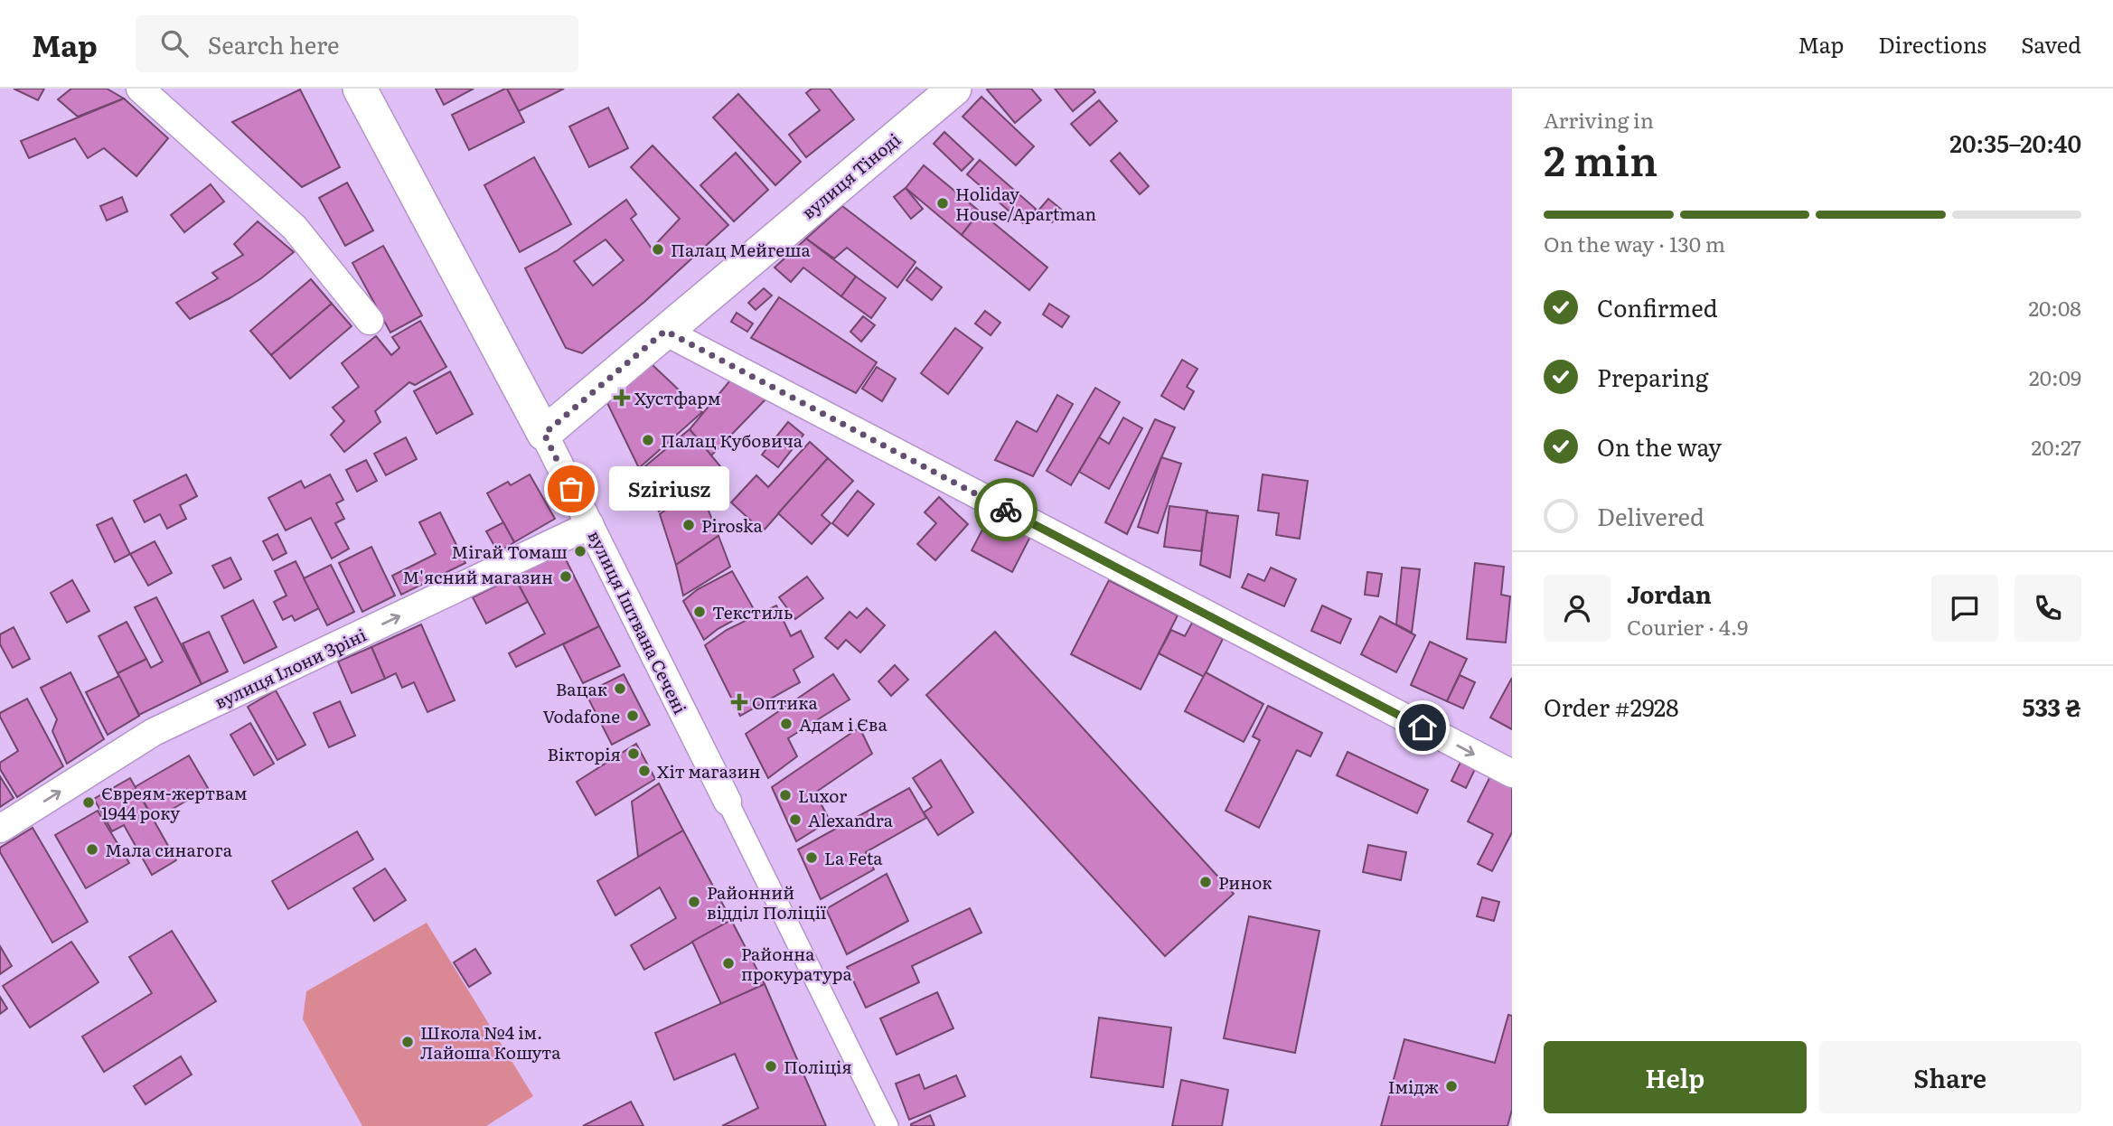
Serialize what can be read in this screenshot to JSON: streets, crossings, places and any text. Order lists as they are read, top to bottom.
{
  "streets": {
    "street": ["вулиця Тіноді", "вулиця Іштвана Сечені", "вулиця Ілони Зріні"]
  },
  "crossings": [
    ["вулиця Тіноді", "вулиця Іштвана Сечені"],
    ["вулиця Іштвана Сечені", "вулиця Ілони Зріні"]
  ],
  "one_way": ["вулиця Ілони Зріні"],
  "places": {
    "other": [
      "Holiday House/Apartman",
      "Палац Мейгеша",
      "Палац Кубовича",
      "Sziriusz",
      "Piroska",
      "Мігай Томаш",
      "М'ясний магазин",
      "Текстиль",
      "Вацак",
      "Vodafone",
      "Адам і Єва",
      "Вікторія",
      "Хіт магазин",
      "Luxor",
      "Євреям-жертвам 1944 року",
      "Alexandra",
      "Мала синагога",
      "La Feta",
      "Ринок",
      "Районний відділ Поліції",
      "Районна прокуратура",
      "Школа №4 ім. Лайоша Кошута",
      "Поліція",
      "Імідж"
    ],
    "health": ["Хустфарм", "Оптика"]
  },
  "page": {
    "header": "Map",
    "search": "Search here",
    "nav": ["Map", "Directions", "Saved"],
    "heading": ["2 min", "Arriving in", "20:35–20:40"],
    "panel": [
      "Jordan",
      "Courier · 4.9",
      "Order #2928",
      "533 ₴"
    ],
    "bar": "On the way · 130 m",
    "list": [
      ["Confirmed", "20:08"],
      ["Preparing", "20:09"],
      ["On the way", "20:27"],
      "Delivered"
    ],
    "bubble": "Sziriusz",
    "buttons": ["Help", "Share"]
  }
}
